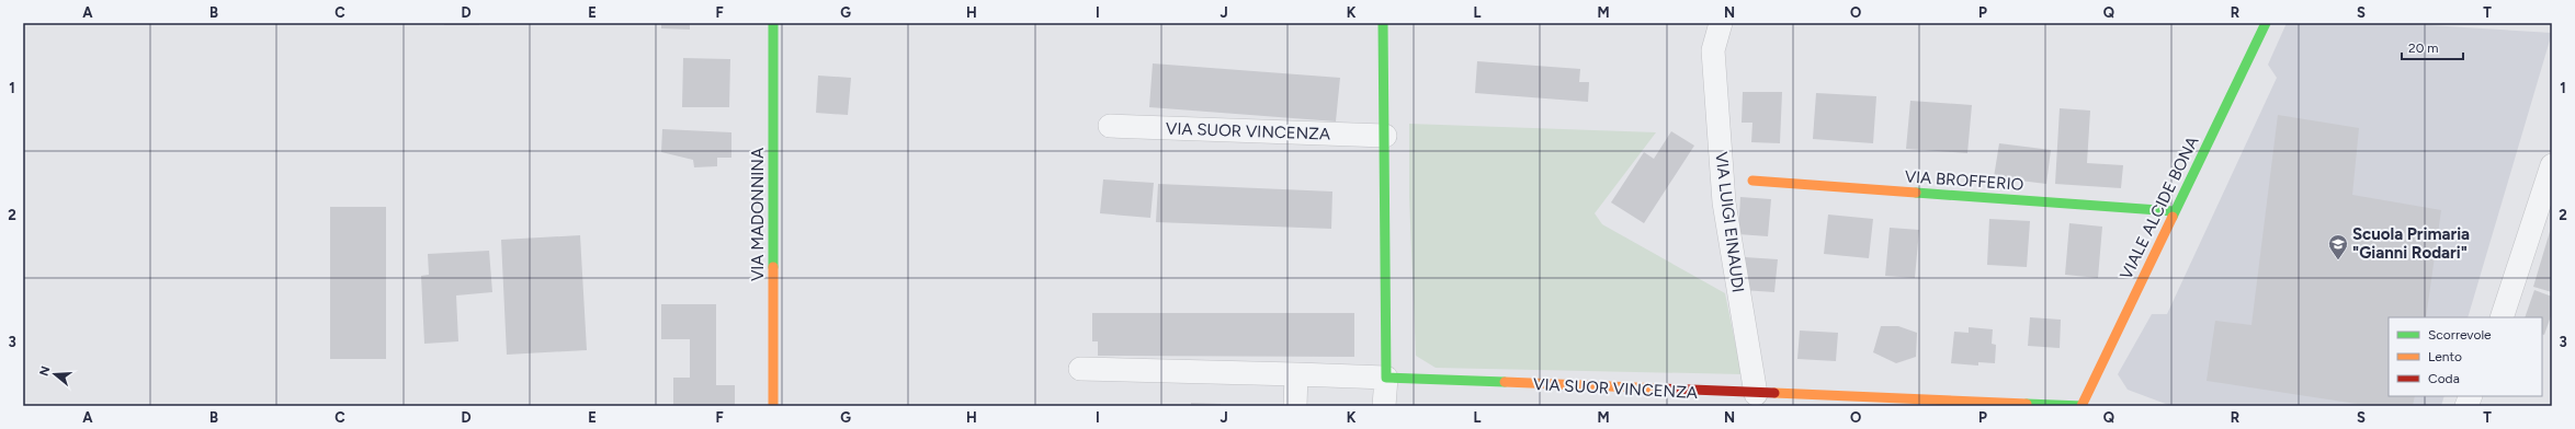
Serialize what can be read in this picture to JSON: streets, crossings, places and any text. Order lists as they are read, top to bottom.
{
  "streets": {
    "street": [
      "VIA SUOR VINCENZA",
      "VIA BROFFERIO",
      "VIALE ALCIDE BONA",
      "VIA MADONNINA",
      "VIA LUIGI EINAUDI"
    ]
  },
  "crossings": [
    ["VIA SUOR VINCENZA", "VIALE ALCIDE BONA"],
    ["VIA SUOR VINCENZA", "VIA LUIGI EINAUDI"],
    ["VIA BROFFERIO", "VIALE ALCIDE BONA"]
  ],
  "places": {
    "school or university": ["Scuola Primaria \"Gianni Rodari\""]
  },
  "legend": ["Scorrevole", "Lento", "Coda"],
  "scale_bar": "20 m",
  "north": "left",
  "grid": {
    "columns": [
      "A",
      "B",
      "C",
      "D",
      "E",
      "F",
      "G",
      "H",
      "I",
      "J",
      "K",
      "L",
      "M",
      "N",
      "O",
      "P",
      "Q",
      "R",
      "S",
      "T"
    ],
    "rows": ["1", "2", "3"]
  }
}
